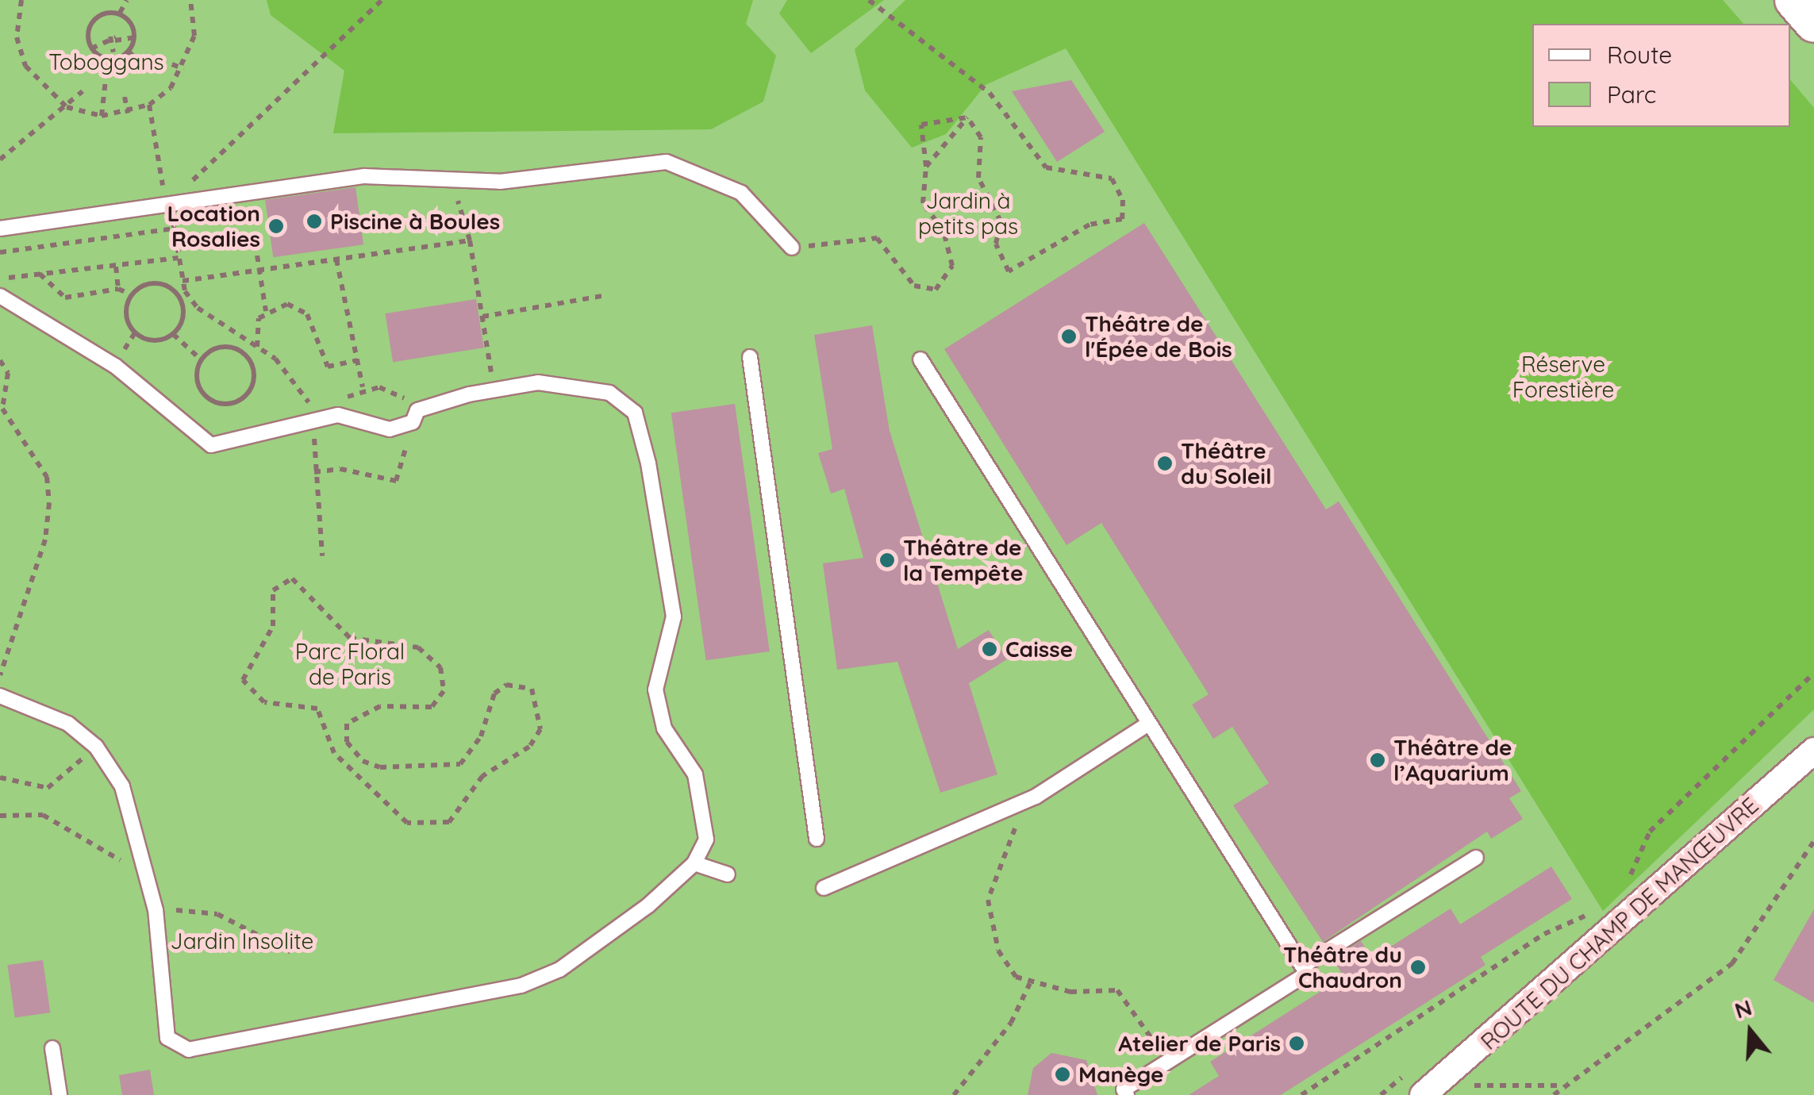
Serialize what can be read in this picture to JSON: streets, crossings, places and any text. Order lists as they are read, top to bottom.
{
  "streets": {
    "street": ["ROUTE DU CHAMP DE MANŒUVRE"]
  },
  "parks": [
    "Toboggans",
    "Jardin à petits pas",
    "Réserve Forestière",
    "Parc Floral de Paris",
    "Jardin Insolite"
  ],
  "places": [
    "Piscine à Boules",
    "Location Rosalies",
    "Théâtre de l'Épée de Bois",
    "Théâtre du Soleil",
    "Théâtre de la Tempête",
    "Caisse",
    "Théâtre de l’Aquarium",
    "Théâtre du Chaudron",
    "Atelier de Paris",
    "Manège"
  ],
  "legend": ["Route", "Parc"],
  "north": "top"
}
